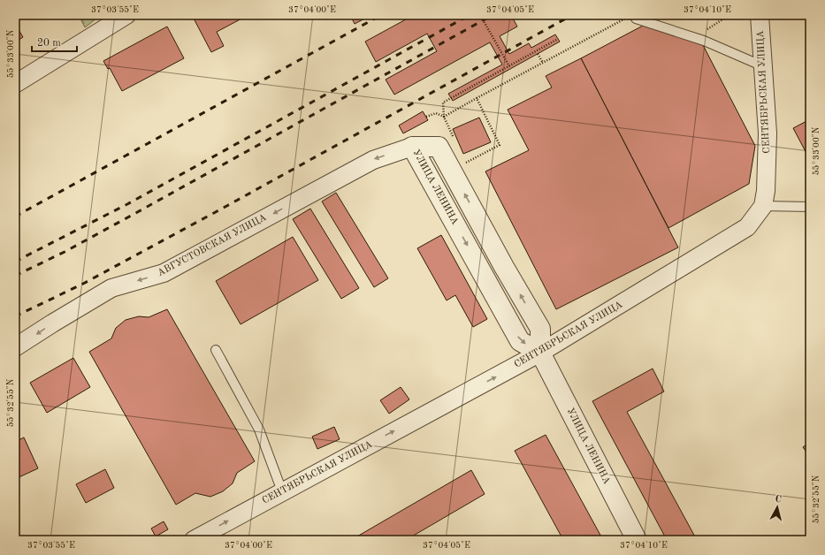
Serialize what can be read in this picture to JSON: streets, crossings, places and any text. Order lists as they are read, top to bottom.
{
  "streets": {
    "street": ["СЕНТЯБРЬСКАЯ УЛИЦА", "УЛИЦА ЛЕНИНА", "АВГУСТОВСКАЯ УЛИЦА"]
  },
  "crossings": [
    ["СЕНТЯБРЬСКАЯ УЛИЦА", "УЛИЦА ЛЕНИНА"],
    ["УЛИЦА ЛЕНИНА", "АВГУСТОВСКАЯ УЛИЦА"]
  ],
  "one_way": ["СЕНТЯБРЬСКАЯ УЛИЦА", "АВГУСТОВСКАЯ УЛИЦА"],
  "scale_bar": "20 m",
  "north": "top",
  "coordinates": [
    "37°03'55\"E",
    "37°04'00\"E",
    "37°04'05\"E",
    "37°04'10\"E",
    "55°33'00\"N",
    "55°32'55\"N"
  ]
}
